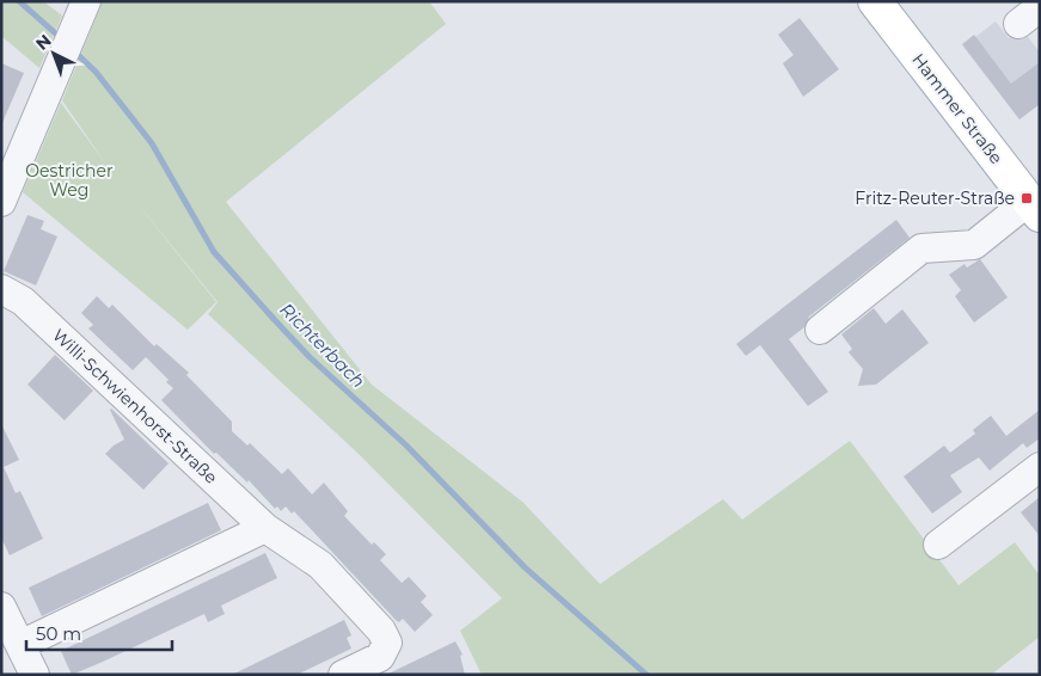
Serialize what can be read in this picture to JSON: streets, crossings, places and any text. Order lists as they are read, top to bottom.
{
  "streets": {
    "main road": ["Hammer Straße"],
    "street": ["Willi-Schwienhorst-Straße"]
  },
  "water": ["Richterbach"],
  "parks": ["Oestricher Weg"],
  "places": {
    "transit": ["Fritz-Reuter-Straße"]
  },
  "scale_bar": "50 m",
  "north": "top left"
}
